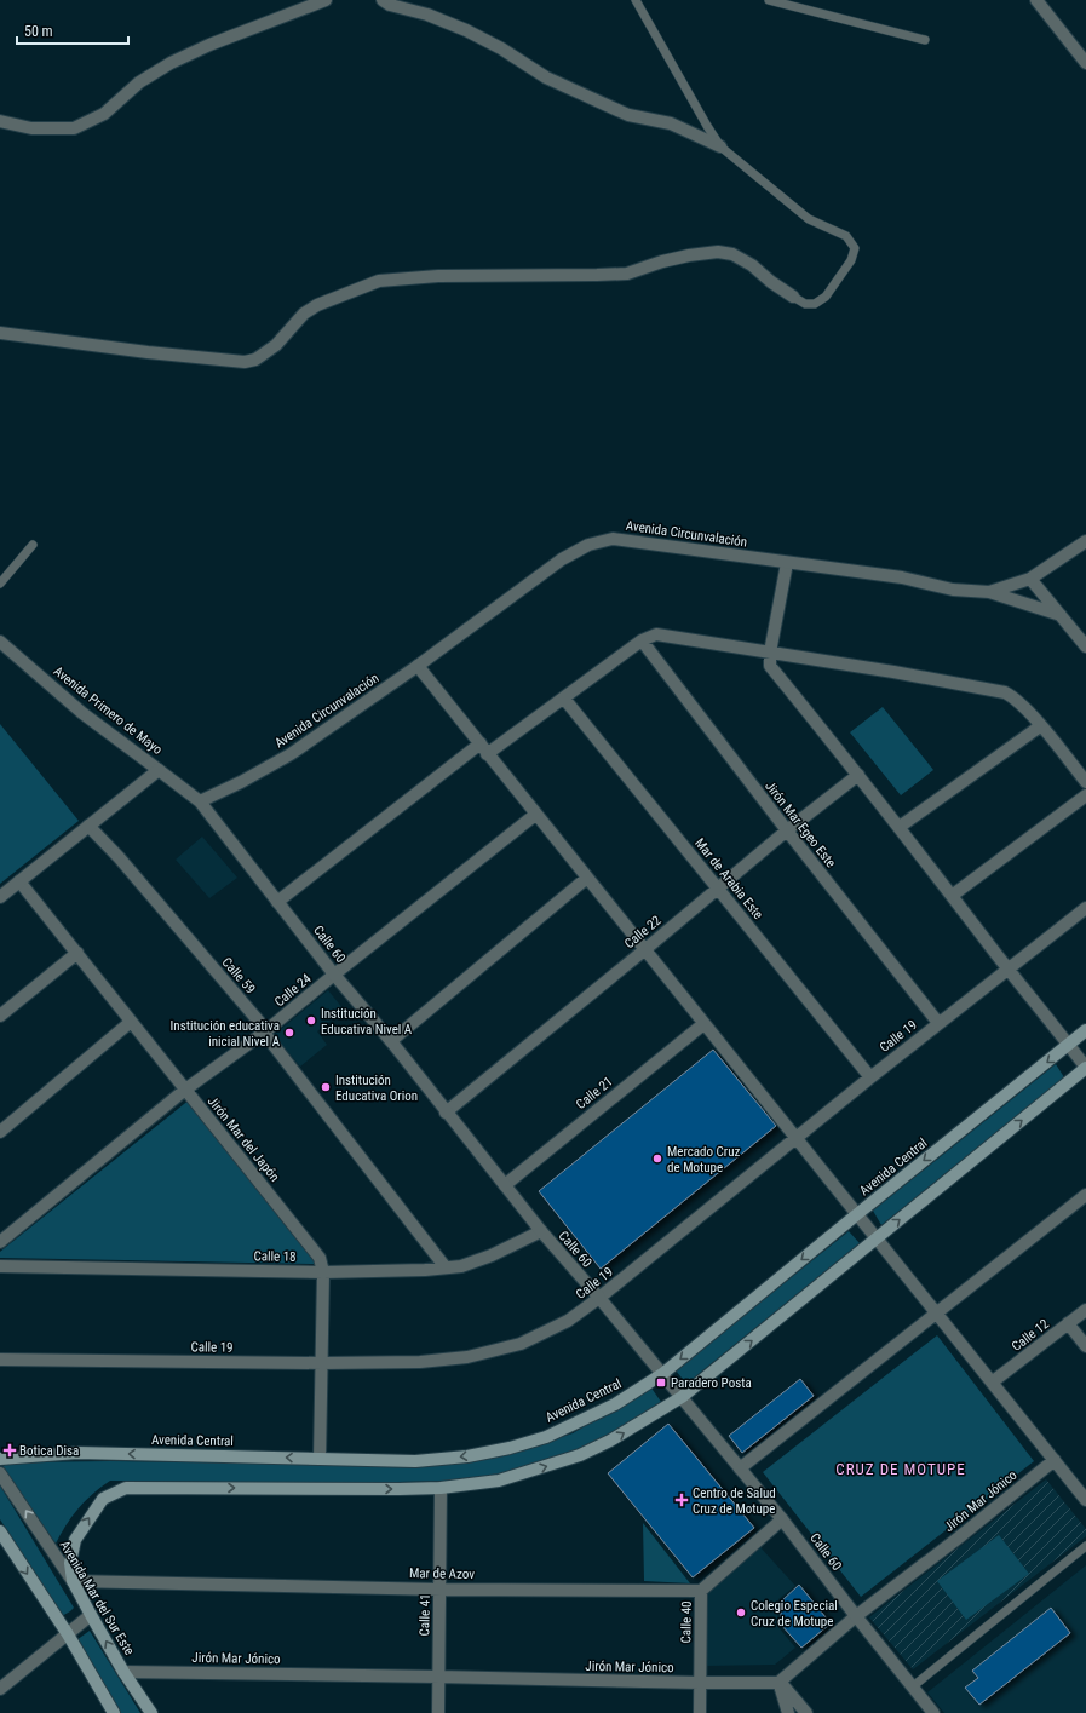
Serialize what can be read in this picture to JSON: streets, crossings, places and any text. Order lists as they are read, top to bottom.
{
  "streets": {
    "main road": ["Avenida Central", "Avenida Mar del Sur Este"],
    "street": [
      "Avenida Circunvalación",
      "Avenida Primero de Mayo",
      "Jirón Mar Egeo Este",
      "Mar de Arabia Este",
      "Calle 22",
      "Calle 60",
      "Calle 59",
      "Calle 24",
      "Calle 19",
      "Calle 21",
      "Jirón Mar del Japón",
      "Calle 18",
      "Calle 12",
      "Jirón Mar Jónico",
      "Mar de Azov",
      "Calle 41",
      "Calle 40"
    ]
  },
  "crossings": [
    ["Avenida Circunvalación", "Avenida Primero de Mayo"],
    ["Avenida Circunvalación", "Calle 60"],
    ["Avenida Primero de Mayo", "Calle 60"],
    ["Jirón Mar Egeo Este", "Calle 22"],
    ["Jirón Mar Egeo Este", "Calle 19"],
    ["Mar de Arabia Este", "Calle 22"],
    ["Mar de Arabia Este", "Calle 19"],
    ["Calle 22", "Calle 60"],
    ["Calle 60", "Calle 24"],
    ["Calle 60", "Calle 19"],
    ["Calle 60", "Calle 21"],
    ["Calle 60", "Avenida Central"],
    ["Calle 60", "Calle 18"],
    ["Calle 60", "Jirón Mar Jónico"],
    ["Calle 59", "Calle 24"],
    ["Calle 59", "Calle 18"],
    ["Calle 24", "Jirón Mar del Japón"],
    ["Calle 19", "Jirón Mar del Japón"],
    ["Jirón Mar del Japón", "Avenida Central"],
    ["Jirón Mar del Japón", "Calle 18"],
    ["Jirón Mar Jónico", "Avenida Mar del Sur Este"],
    ["Jirón Mar Jónico", "Calle 41"],
    ["Jirón Mar Jónico", "Calle 40"],
    ["Mar de Azov", "Avenida Mar del Sur Este"],
    ["Mar de Azov", "Calle 41"],
    ["Mar de Azov", "Calle 40"]
  ],
  "one_way": ["Avenida Mar del Sur Este"],
  "districts": ["CRUZ DE MOTUPE"],
  "places": {
    "other": [
      "Institución Educativa Nivel A",
      "Institución educativa inicial Nivel A",
      "Institución Educativa Orion",
      "Mercado Cruz de Motupe",
      "Colegio Especial Cruz de Motupe"
    ],
    "transit": ["Paradero Posta"],
    "health": ["Botica Disa", "Centro de Salud Cruz de Motupe"]
  },
  "scale_bar": "50 m"
}
